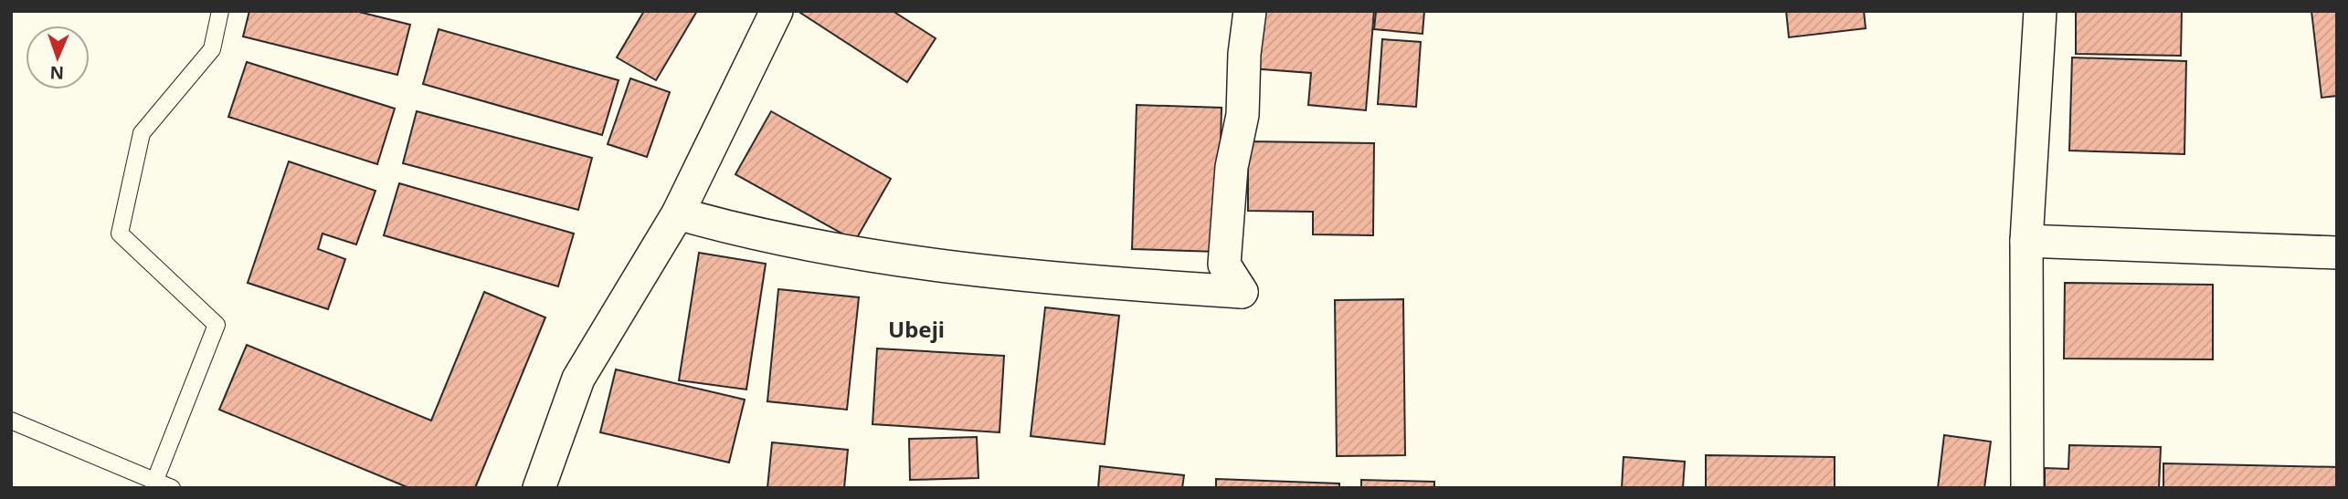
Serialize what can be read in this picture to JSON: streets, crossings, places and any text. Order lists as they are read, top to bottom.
{
  "districts": ["Ubeji"],
  "north": "bottom"
}
